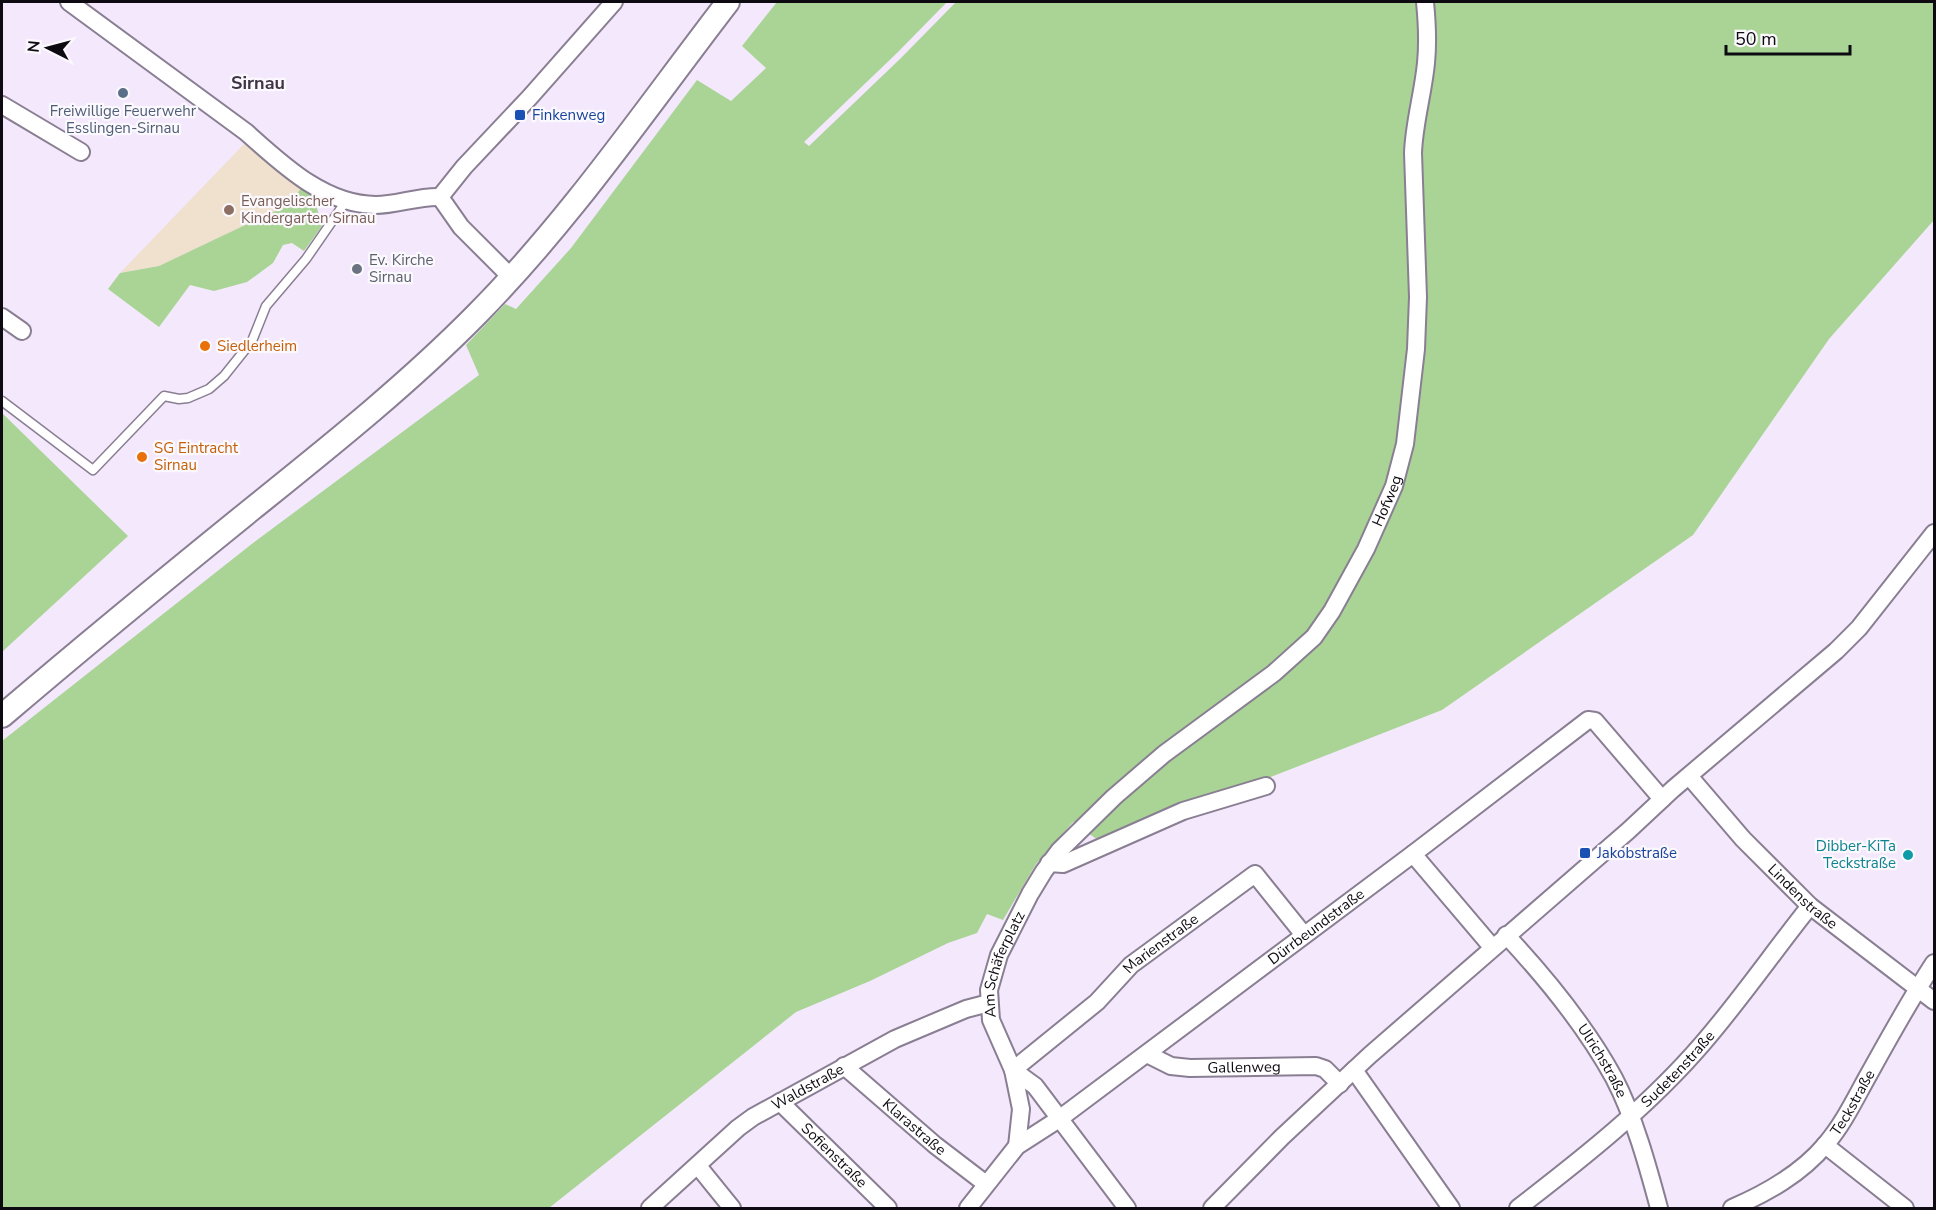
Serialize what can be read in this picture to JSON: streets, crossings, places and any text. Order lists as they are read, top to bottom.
{
  "streets": {
    "street": [
      "Hofweg",
      "Lindenstraße",
      "Dürrbeundstraße",
      "Marienstraße",
      "Am Schäferplatz",
      "Ulrichstraße",
      "Gallenweg",
      "Sudetenstraße",
      "Waldstraße",
      "Teckstraße",
      "Klarastraße",
      "Sofienstraße"
    ]
  },
  "crossings": [
    ["Hofweg", "Am Schäferplatz"],
    ["Lindenstraße", "Sudetenstraße"],
    ["Lindenstraße", "Teckstraße"],
    ["Dürrbeundstraße", "Marienstraße"],
    ["Dürrbeundstraße", "Am Schäferplatz"],
    ["Dürrbeundstraße", "Gallenweg"],
    ["Dürrbeundstraße", "Klarastraße"],
    ["Marienstraße", "Am Schäferplatz"],
    ["Am Schäferplatz", "Waldstraße"],
    ["Ulrichstraße", "Sudetenstraße"],
    ["Waldstraße", "Klarastraße"],
    ["Waldstraße", "Sofienstraße"]
  ],
  "districts": ["Sirnau"],
  "places": {
    "other": [
      "Freiwillige Feuerwehr Esslingen-Sirnau",
      "Evangelischer Kindergarten Sirnau",
      "Ev. Kirche Sirnau",
      "Siedlerheim",
      "SG Eintracht Sirnau",
      "Dibber-KiTa Teckstraße"
    ],
    "transit": ["Finkenweg", "Jakobstraße"]
  },
  "scale_bar": "50 m",
  "north": "left"
}
